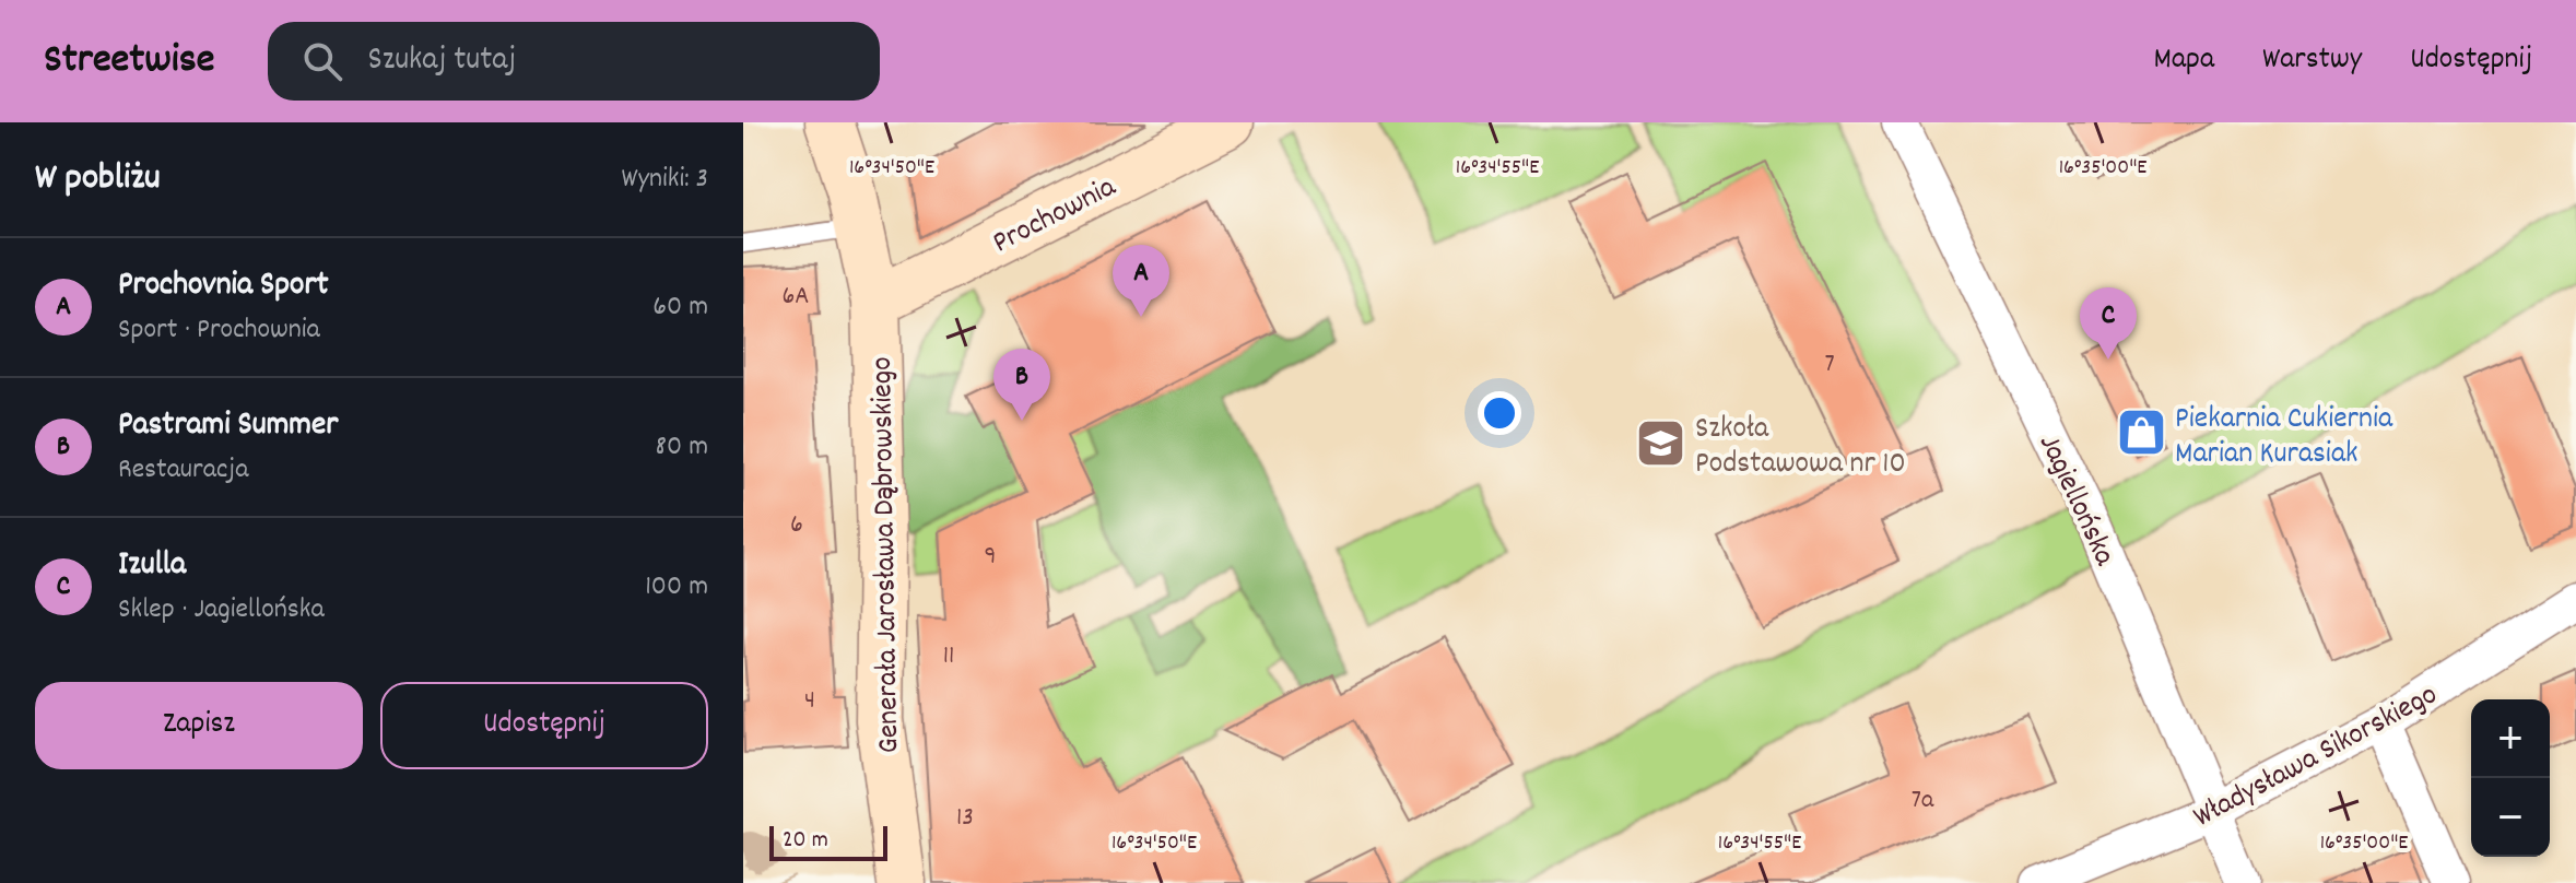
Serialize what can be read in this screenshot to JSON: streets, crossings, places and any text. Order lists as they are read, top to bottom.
{
  "streets": {
    "street": [
      "Prochownia",
      "Jagiellońska",
      "Generała Jarosława Dąbrowskiego",
      "Władysława Sikorskiego"
    ]
  },
  "crossings": [
    ["Prochownia", "Generała Jarosława Dąbrowskiego"],
    ["Jagiellońska", "Władysława Sikorskiego"]
  ],
  "places": {
    "shop": ["Piekarnia Cukiernia Marian Kurasiak"],
    "school or university": ["Szkoła Podstawowa nr 10"]
  },
  "house_numbers": [
    "6A",
    "7",
    "6",
    "9",
    "11",
    "4",
    "7a",
    "13"
  ],
  "scale_bar": "20 m",
  "page": {
    "header": "Streetwise",
    "search": "Szukaj tutaj",
    "nav": ["Mapa", "Warstwy", "Udostępnij"],
    "heading": ["W pobliżu", "Wyniki: 3"],
    "list": [
      {
        "mark": "A",
        "name": "Prochovnia Sport",
        "note": "Sport · Prochownia",
        "value": "60 m"
      },
      {
        "mark": "B",
        "name": "Pastrami Summer",
        "note": "Restauracja",
        "value": "80 m"
      },
      {
        "mark": "C",
        "name": "Izulla",
        "note": "Sklep · Jagiellońska",
        "value": "100 m"
      }
    ],
    "pins": ["A", "C", "B"],
    "buttons": ["Zapisz", "Udostępnij"],
    "map_buttons": ["+", "−"],
    "scale": "20 m"
  },
  "coordinates": ["16°34'50\"E", "16°34'55\"E", "16°35'00\"E"]
}
